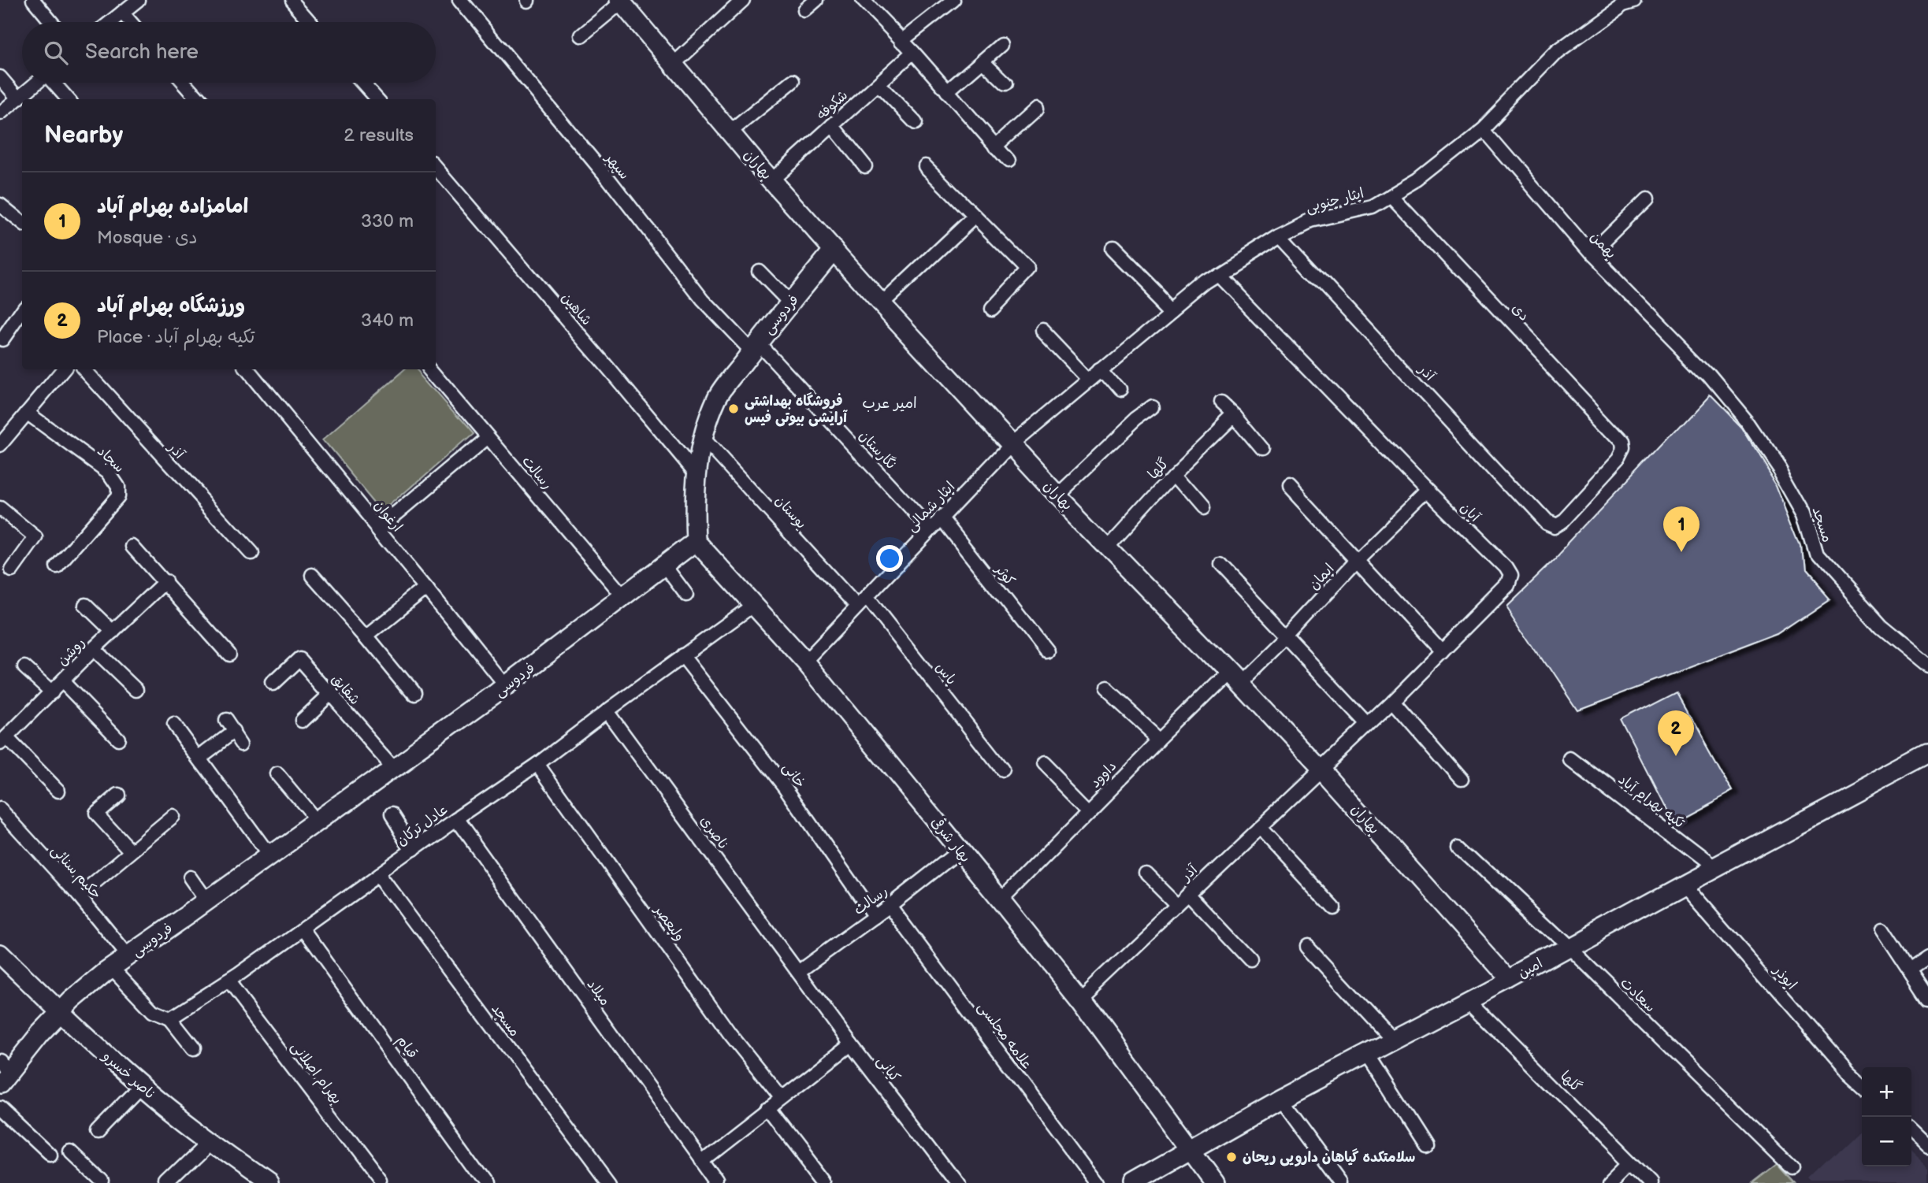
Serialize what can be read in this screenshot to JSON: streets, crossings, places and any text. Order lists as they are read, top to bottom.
{
  "streets": {
    "street": [
      "شکوفه",
      "بهاران",
      "سپهر",
      "ایثار جنوبی",
      "بهمن",
      "شاهین",
      "دی",
      "فردوسی",
      "آذر",
      "نگارستان",
      "سجاد",
      "گلها",
      "رسالت",
      "ایثار شمالی",
      "بوستان",
      "آبان",
      "ارغوان",
      "مسجد",
      "کوثر",
      "ایمان",
      "روشن",
      "یاس",
      "شقایق",
      "داوود",
      "خانی",
      "تکیه بهرام آباد",
      "عادل ترکان",
      "ناصری",
      "بهار شرقی",
      "حکیم سنائی",
      "ولیعصر",
      "امین",
      "ابوذر",
      "میلاد",
      "سعادت",
      "علامه مجلسی",
      "قیام",
      "کیانی",
      "بهرام اصلانی",
      "ناصر خسرو"
    ]
  },
  "crossings": [
    ["شکوفه", "بهاران"],
    ["بهاران", "ایثار جنوبی"],
    ["بهاران", "فردوسی"],
    ["بهاران", "آذر"],
    ["بهاران", "گلها"],
    ["بهاران", "ایثار شمالی"],
    ["بهاران", "آبان"],
    ["بهاران", "ایمان"],
    ["بهاران", "داوود"],
    ["بهاران", "امین"],
    ["سپهر", "فردوسی"],
    ["سپهر", "نگارستان"],
    ["ایثار جنوبی", "بهمن"],
    ["ایثار جنوبی", "دی"],
    ["ایثار جنوبی", "آذر"],
    ["ایثار جنوبی", "ایثار شمالی"],
    ["ایثار جنوبی", "آبان"],
    ["بهمن", "مسجد"],
    ["شاهین", "فردوسی"],
    ["دی", "آذر"],
    ["فردوسی", "نگارستان"],
    ["فردوسی", "رسالت"],
    ["فردوسی", "بوستان"],
    ["فردوسی", "ارغوان"],
    ["فردوسی", "شقایق"],
    ["فردوسی", "بهار شرقی"],
    ["فردوسی", "حکیم سنائی"],
    ["فردوسی", "ناصر خسرو"],
    ["آذر", "آبان"],
    ["آذر", "بهار شرقی"],
    ["نگارستان", "ایثار شمالی"],
    ["گلها", "امین"],
    ["رسالت", "خانی"],
    ["رسالت", "ناصری"],
    ["رسالت", "بهار شرقی"],
    ["رسالت", "علامه مجلسی"],
    ["رسالت", "کیانی"],
    ["ایثار شمالی", "بوستان"],
    ["ایثار شمالی", "کوثر"],
    ["ایثار شمالی", "یاس"],
    ["ایثار شمالی", "بهار شرقی"],
    ["بوستان", "یاس"],
    ["آبان", "ایمان"],
    ["مسجد", "عادل ترکان"],
    ["ایمان", "داوود"],
    ["داوود", "بهار شرقی"],
    ["خانی", "عادل ترکان"],
    ["تکیه بهرام آباد", "امین"],
    ["عادل ترکان", "ناصری"],
    ["عادل ترکان", "بهار شرقی"],
    ["عادل ترکان", "ولیعصر"],
    ["عادل ترکان", "میلاد"],
    ["عادل ترکان", "قیام"],
    ["عادل ترکان", "بهرام اصلانی"],
    ["ناصری", "کیانی"],
    ["بهار شرقی", "امین"],
    ["امین", "ابوذر"],
    ["امین", "سعادت"]
  ],
  "districts": ["امیر عرب"],
  "places": ["فروشگاه بهداشتی آرایشی بیوتی فیس", "سلامتکده گیاهان دارویی ریحان"],
  "page": {
    "search": "Search here",
    "heading": ["Nearby", "2 results"],
    "list": [
      {
        "mark": "1",
        "name": "امامزاده بهرام آباد",
        "note": "Mosque · دی",
        "value": "330 m"
      },
      {
        "mark": "2",
        "name": "ورزشگاه بهرام آباد",
        "note": "Place · تکیه بهرام آباد",
        "value": "340 m"
      }
    ],
    "pins": ["1", "2"],
    "map_buttons": ["+", "−"]
  }
}
